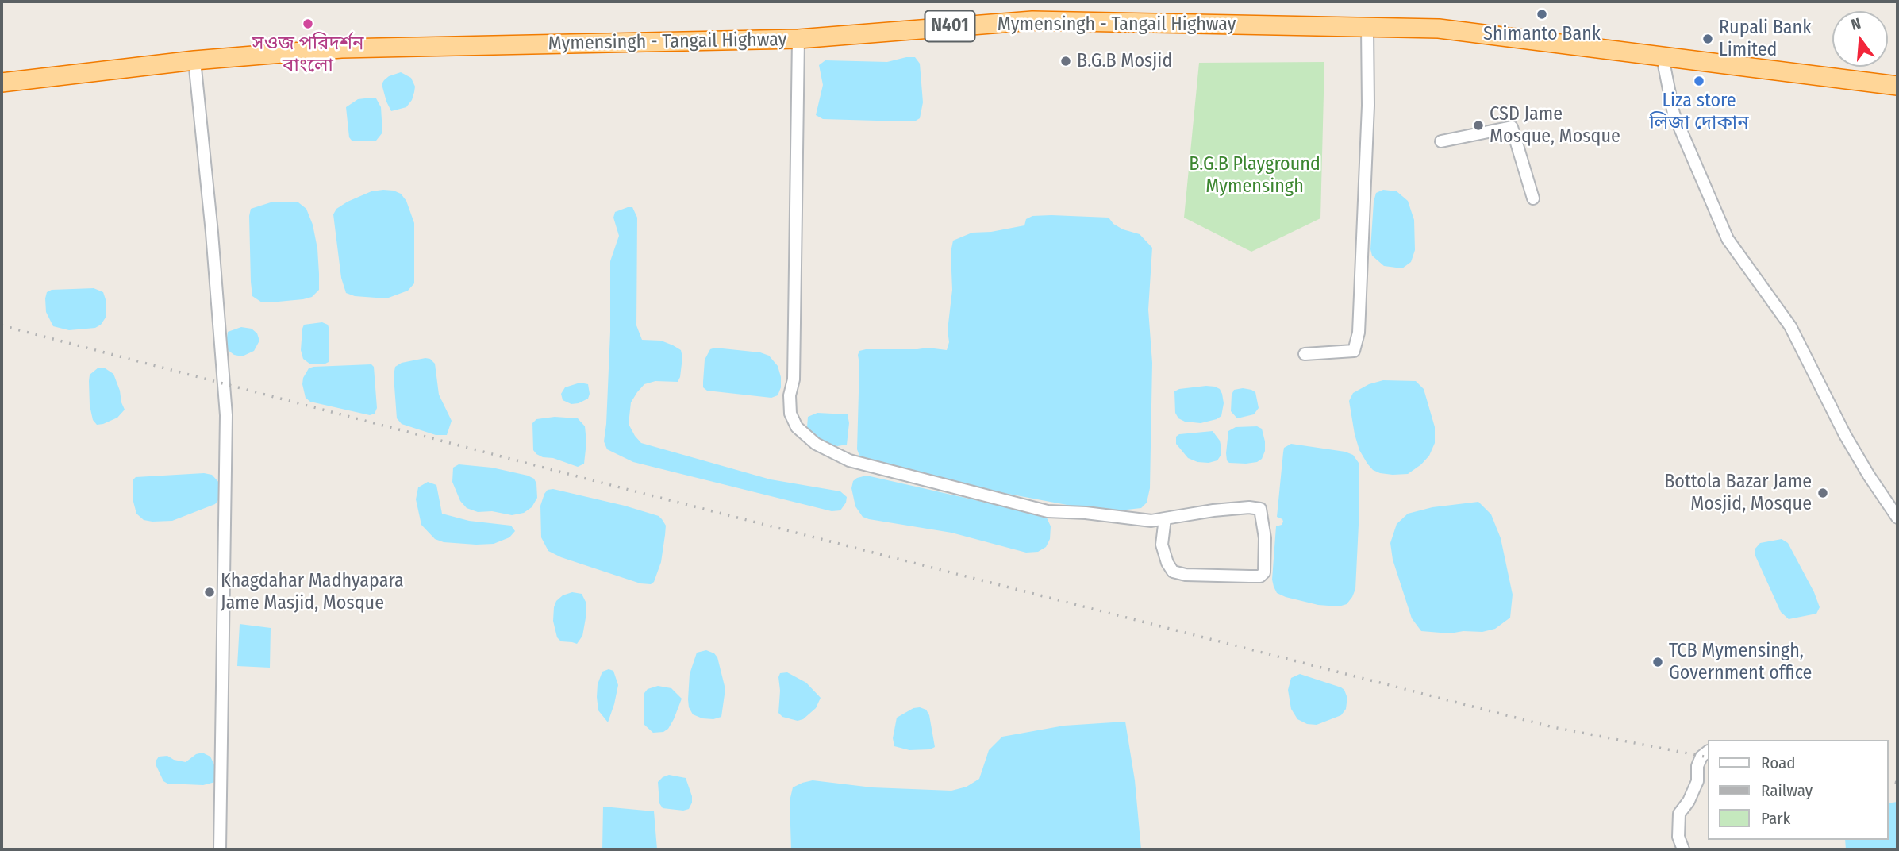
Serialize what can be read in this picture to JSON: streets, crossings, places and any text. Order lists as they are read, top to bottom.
{
  "streets": {
    "highway": ["Mymensingh - Tangail Highway", "N401"]
  },
  "parks": ["B.G.B Playground Mymensingh"],
  "places": [
    "Shimanto Bank",
    "সওজ পরিদর্শন বাংলো",
    "Rupali Bank Limited",
    "B.G.B Mosjid",
    "Liza store লিজা দোকান",
    "CSD Jame Mosque, Mosque",
    "Bottola Bazar Jame Mosjid, Mosque",
    "Khagdahar Madhyapara Jame Masjid, Mosque",
    "TCB Mymensingh, Government office"
  ],
  "legend": ["Road", "Railway", "Park"],
  "north": "top"
}
